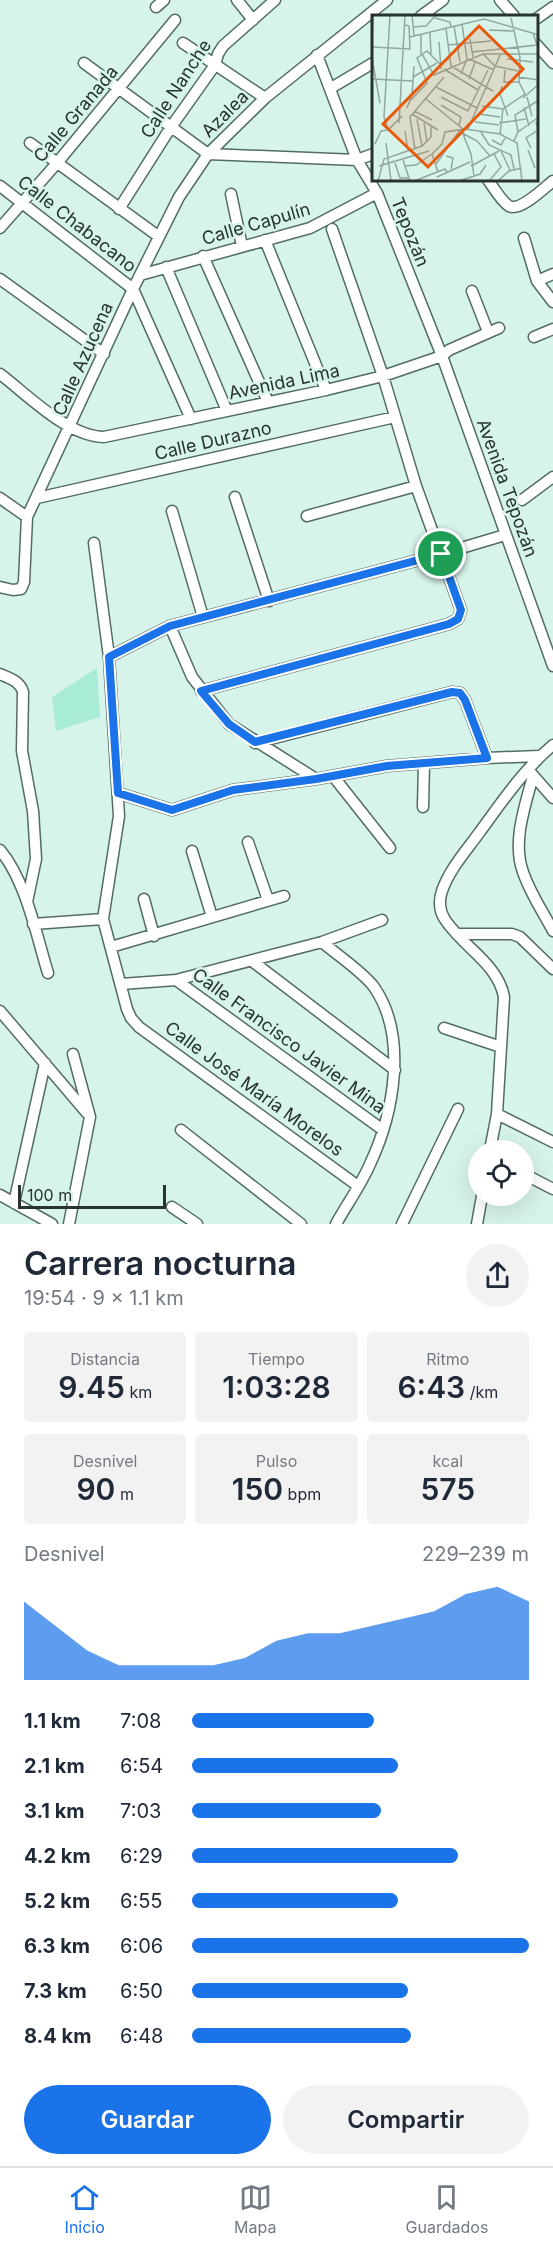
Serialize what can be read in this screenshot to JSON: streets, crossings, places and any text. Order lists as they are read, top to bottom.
{
  "streets": {
    "street": [
      "Calle Nanche",
      "Calle Granada",
      "Azalea",
      "Calle Chabacano",
      "Calle Capulín",
      "Tepozán",
      "Calle Azucena",
      "Avenida Lima",
      "Calle Durazno",
      "Avenida Tepozán",
      "Calle Francisco Javier Mina",
      "Calle José María Morelos"
    ]
  },
  "crossings": [
    ["Calle Granada", "Calle Chabacano"],
    ["Azalea", "Tepozán"],
    ["Azalea", "Calle Azucena"],
    ["Calle Chabacano", "Calle Azucena"],
    ["Calle Capulín", "Tepozán"],
    ["Calle Capulín", "Calle Azucena"],
    ["Tepozán", "Avenida Lima"],
    ["Tepozán", "Avenida Tepozán"],
    ["Calle Azucena", "Avenida Lima"],
    ["Calle Azucena", "Calle Durazno"],
    ["Avenida Lima", "Avenida Tepozán"]
  ],
  "scale_bar": "100 m",
  "page": {
    "scale": "100 m",
    "heading": ["Carrera nocturna", "19:54 · 9 × 1.1 km"],
    "stats": [
      ["Distancia", "9.45 km"],
      ["Tiempo", "1:03:28"],
      ["Ritmo", "6:43 /km"],
      ["Desnivel", "90 m"],
      ["Pulso", "150 bpm"],
      ["kcal", "575"]
    ],
    "chart": ["Desnivel", "229–239 m"],
    "list": [
      {
        "name": "1.1 km",
        "note": "7:08"
      },
      {
        "name": "2.1 km",
        "note": "6:54"
      },
      {
        "name": "3.1 km",
        "note": "7:03"
      },
      {
        "name": "4.2 km",
        "note": "6:29"
      },
      {
        "name": "5.2 km",
        "note": "6:55"
      },
      {
        "name": "6.3 km",
        "note": "6:06"
      },
      {
        "name": "7.3 km",
        "note": "6:50"
      },
      {
        "name": "8.4 km",
        "note": "6:48"
      }
    ],
    "buttons": ["Guardar", "Compartir"],
    "tabs": ["Inicio", "Mapa", "Guardados"]
  }
}
